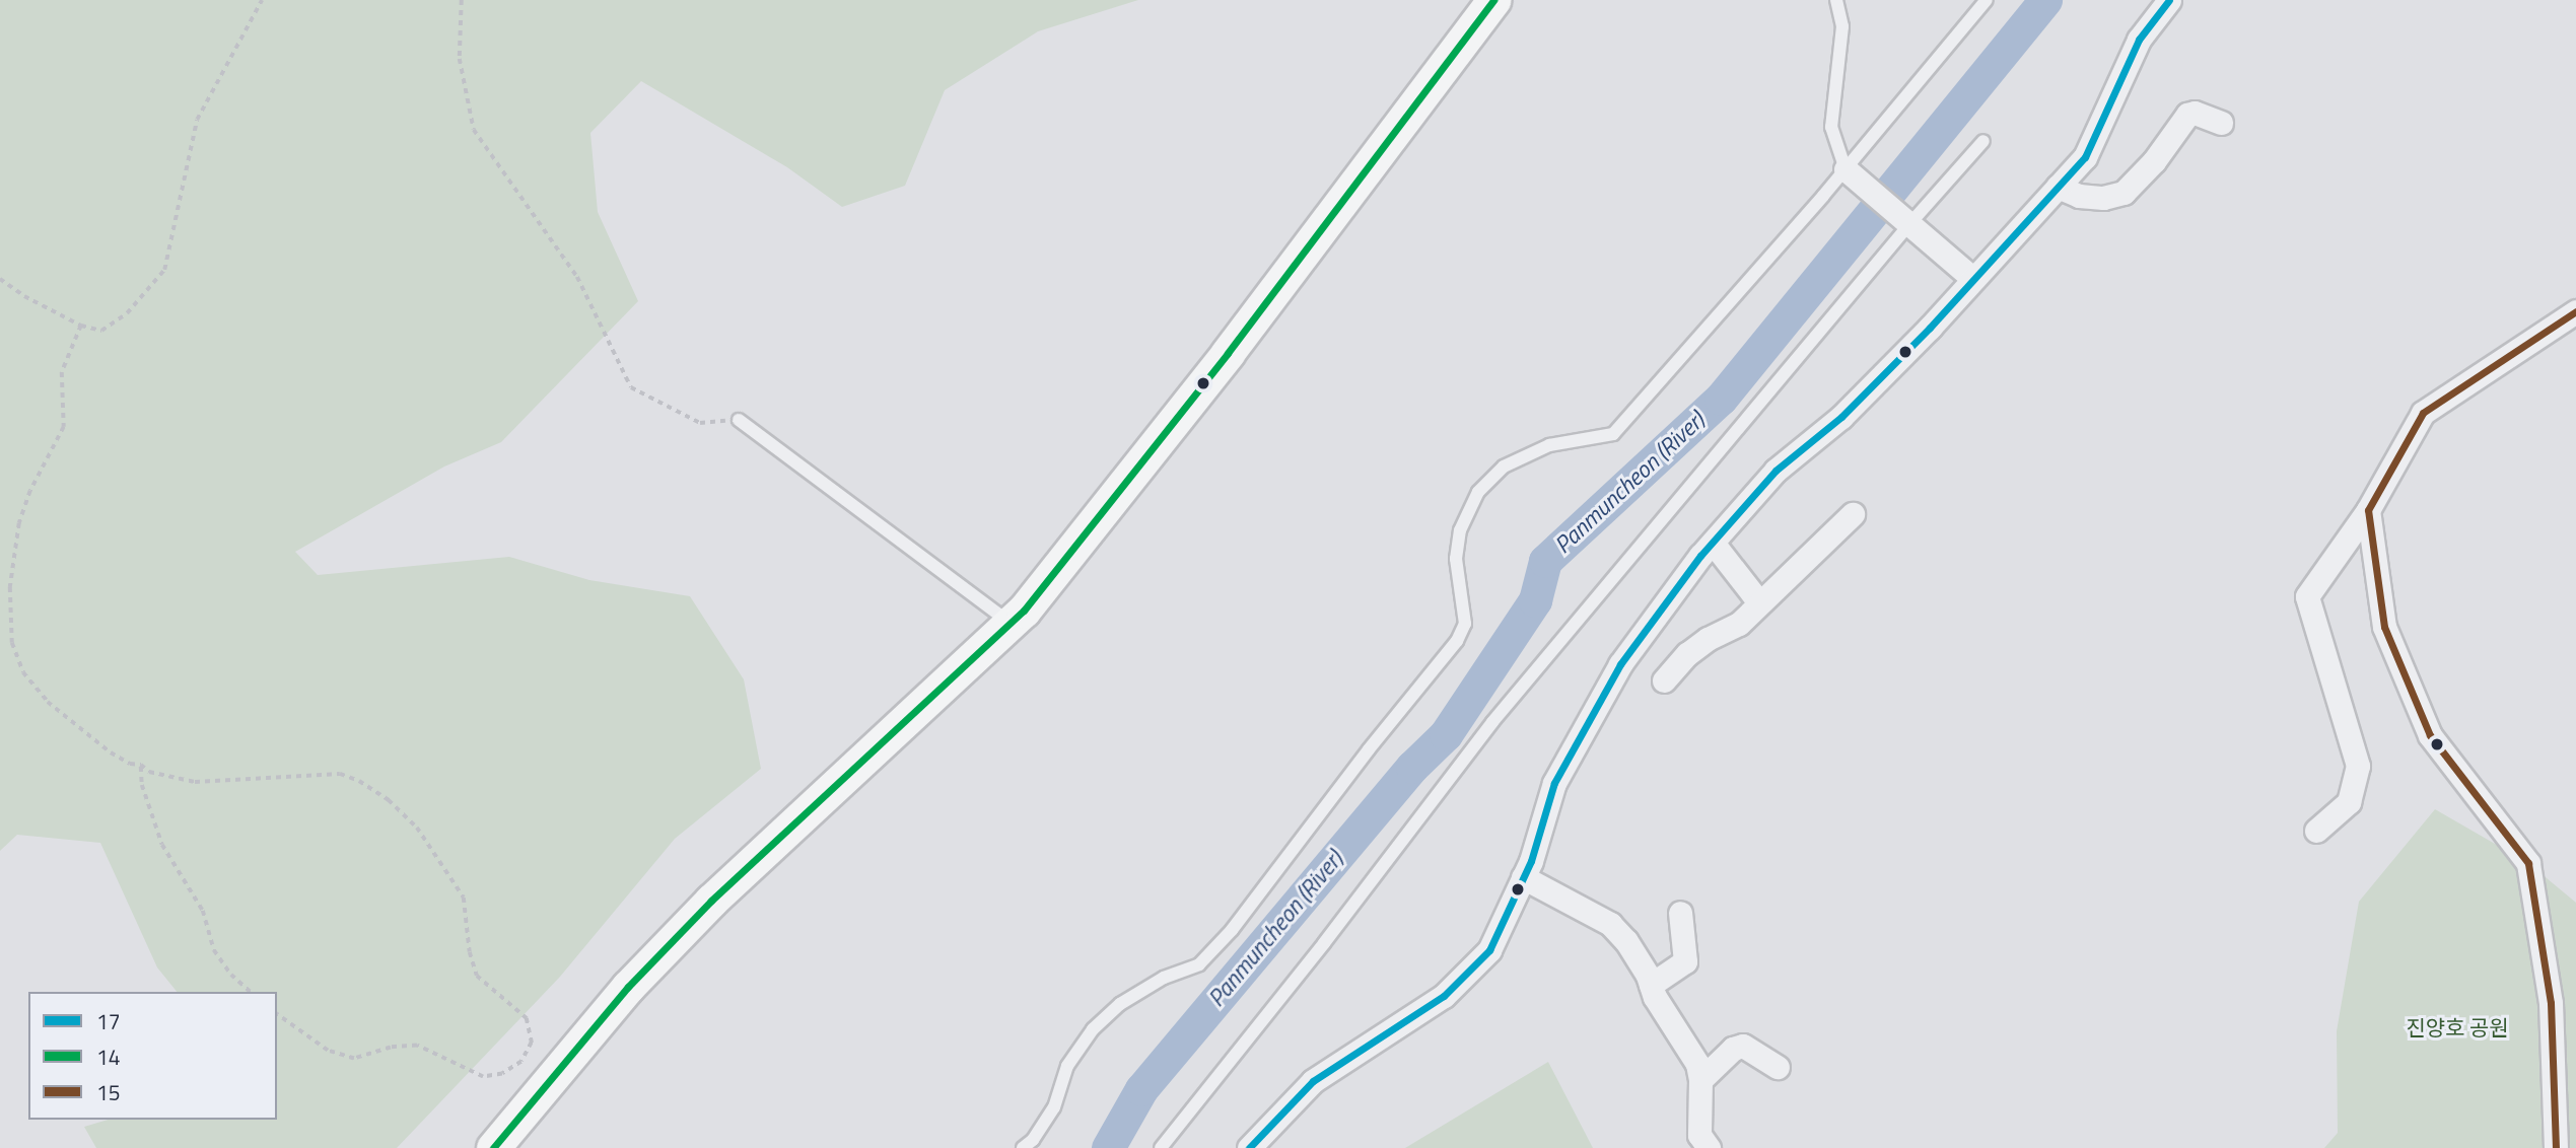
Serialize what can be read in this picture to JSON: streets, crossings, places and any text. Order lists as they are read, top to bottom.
{
  "water": ["Panmuncheon (River)"],
  "parks": ["진양호 공원"],
  "lines": ["transit line 17", "transit line 14", "transit line 15"],
  "legend": ["17", "14", "15"]
}
